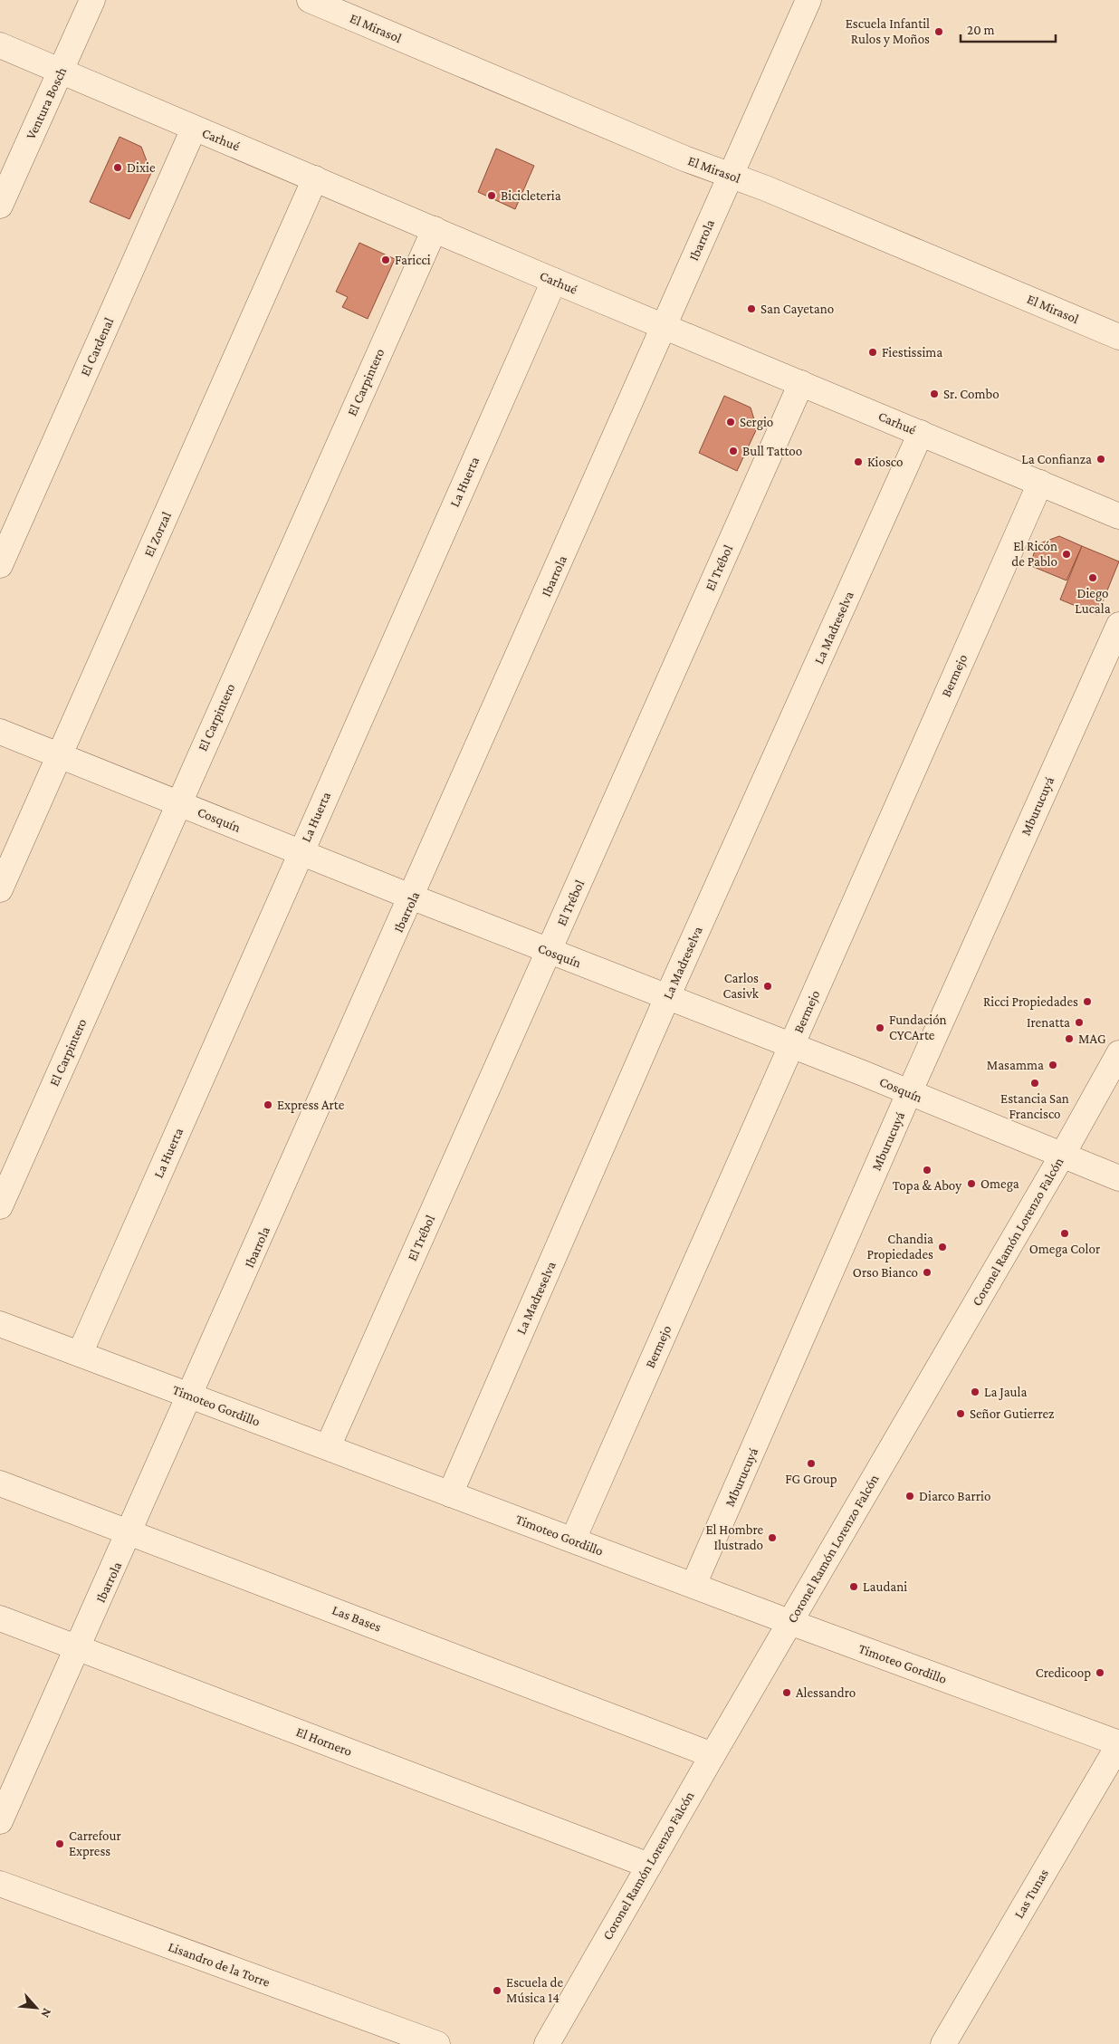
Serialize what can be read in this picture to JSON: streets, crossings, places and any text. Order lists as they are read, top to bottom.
{
  "streets": {
    "street": [
      "El Mirasol",
      "Ventura Bosch",
      "Carhué",
      "Ibarrola",
      "El Cardenal",
      "El Carpintero",
      "La Huerta",
      "El Zorzal",
      "El Trébol",
      "La Madreselva",
      "Bermejo",
      "Mburucuyá",
      "Cosquín",
      "Coronel Ramón Lorenzo Falcón",
      "Timoteo Gordillo",
      "Las Bases",
      "El Hornero",
      "Las Tunas",
      "Lisandro de la Torre"
    ]
  },
  "crossings": [
    ["El Mirasol", "Ibarrola"],
    ["Ventura Bosch", "Carhué"],
    ["Carhué", "Ibarrola"],
    ["Carhué", "El Cardenal"],
    ["Carhué", "El Carpintero"],
    ["Carhué", "La Huerta"],
    ["Carhué", "El Zorzal"],
    ["Carhué", "El Trébol"],
    ["Carhué", "La Madreselva"],
    ["Carhué", "Bermejo"],
    ["Ibarrola", "Cosquín"],
    ["Ibarrola", "Timoteo Gordillo"],
    ["Ibarrola", "Las Bases"],
    ["Ibarrola", "El Hornero"],
    ["El Carpintero", "Cosquín"],
    ["La Huerta", "Cosquín"],
    ["La Huerta", "Timoteo Gordillo"],
    ["El Zorzal", "Cosquín"],
    ["El Trébol", "Cosquín"],
    ["El Trébol", "Timoteo Gordillo"],
    ["La Madreselva", "Cosquín"],
    ["La Madreselva", "Timoteo Gordillo"],
    ["Bermejo", "Cosquín"],
    ["Bermejo", "Timoteo Gordillo"],
    ["Mburucuyá", "Cosquín"],
    ["Mburucuyá", "Timoteo Gordillo"],
    ["Cosquín", "Coronel Ramón Lorenzo Falcón"],
    ["Coronel Ramón Lorenzo Falcón", "Timoteo Gordillo"],
    ["Coronel Ramón Lorenzo Falcón", "Las Bases"],
    ["Coronel Ramón Lorenzo Falcón", "El Hornero"],
    ["Timoteo Gordillo", "Las Tunas"]
  ],
  "places": [
    "Escuela Infantil Rulos y Moños",
    "Dixie",
    "Bicicleteria",
    "Faricci",
    "San Cayetano",
    "Fiestissima",
    "Sr. Combo",
    "Sergio",
    "Bull Tattoo",
    "La Confianza",
    "Kiosco",
    "El Ricón de Pablo",
    "Diego Lucala",
    "Carlos Casivk",
    "Ricci Propiedades",
    "Irenatta",
    "Fundación CYCArte",
    "MAG",
    "Masamma",
    "Estancia San Francisco",
    "Express Arte",
    "Topa & Aboy",
    "Omega",
    "Omega Color",
    "Chandia Propiedades",
    "Orso Bianco",
    "La Jaula",
    "Señor Gutierrez",
    "FG Group",
    "Diarco Barrio",
    "El Hombre Ilustrado",
    "Laudani",
    "Credicoop",
    "Alessandro",
    "Carrefour Express",
    "Escuela de Música 14"
  ],
  "scale_bar": "20 m",
  "north": "bottom right"
}
